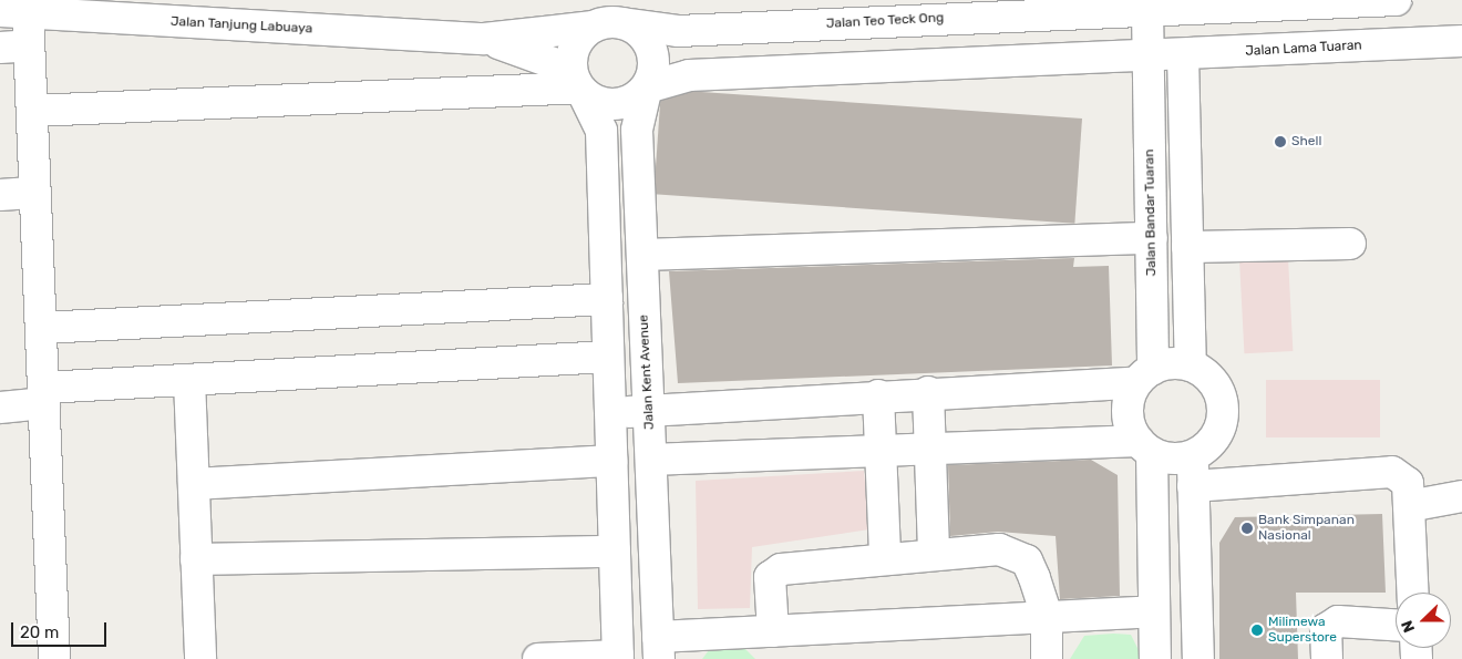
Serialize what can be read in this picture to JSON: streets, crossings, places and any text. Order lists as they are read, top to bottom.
{
  "streets": {
    "street": [
      "Jalan Teo Teck Ong",
      "Jalan Tanjung Labuaya",
      "Jalan Lama Tuaran",
      "Jalan Bandar Tuaran",
      "Jalan Kent Avenue"
    ]
  },
  "crossings": [
    ["Jalan Teo Teck Ong", "Jalan Bandar Tuaran"],
    ["Jalan Teo Teck Ong", "Jalan Kent Avenue"],
    ["Jalan Lama Tuaran", "Jalan Bandar Tuaran"]
  ],
  "places": ["Shell", "Bank Simpanan Nasional", "Milimewa Superstore"],
  "scale_bar": "20 m",
  "north": "left"
}
